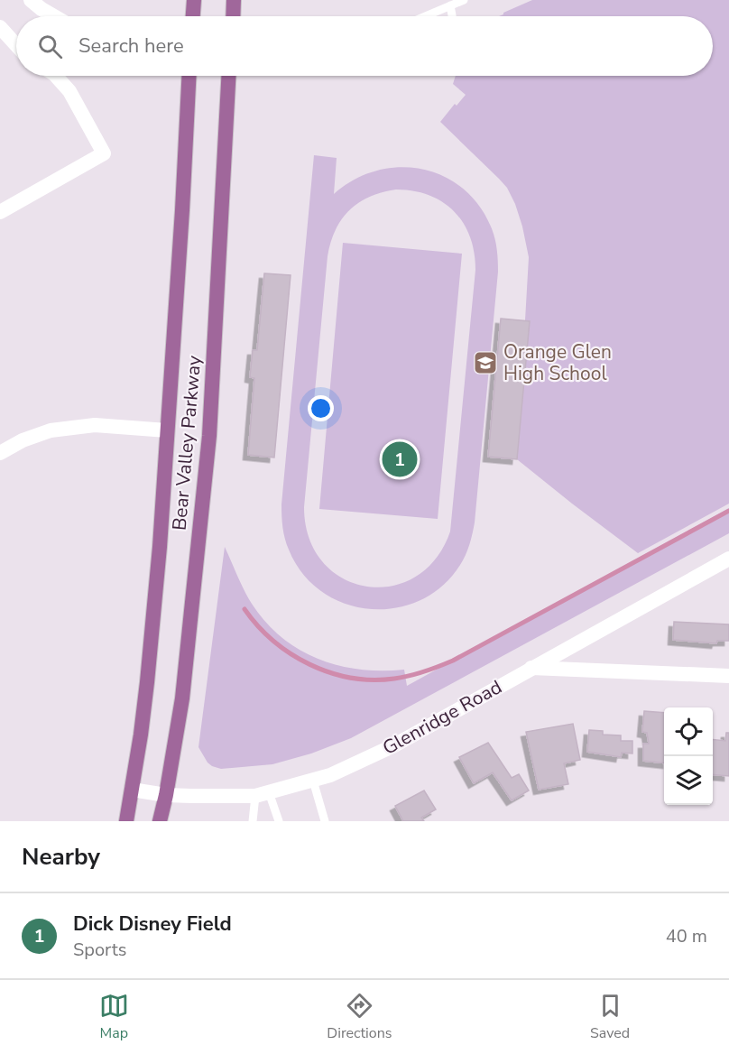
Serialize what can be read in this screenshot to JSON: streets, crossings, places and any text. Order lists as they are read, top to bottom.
{
  "streets": {
    "main road": ["Bear Valley Parkway"],
    "street": ["Glenridge Road"]
  },
  "crossings": [
    ["Bear Valley Parkway", "Glenridge Road"]
  ],
  "places": {
    "school or university": ["Orange Glen High School"]
  },
  "page": {
    "search": "Search here",
    "pins": "1",
    "heading": "Nearby",
    "list": [
      {
        "mark": "1",
        "name": "Dick Disney Field",
        "note": "Sports",
        "value": "40 m"
      }
    ],
    "nav": ["Map", "Directions", "Saved"]
  }
}
